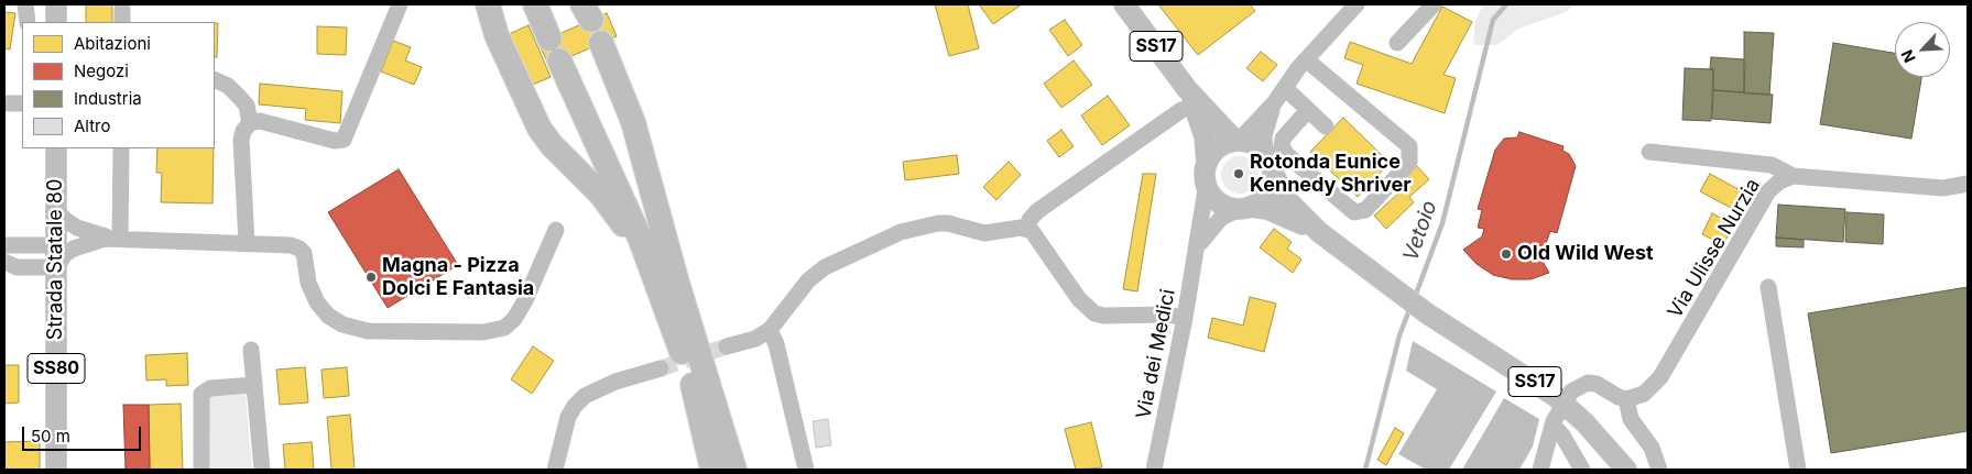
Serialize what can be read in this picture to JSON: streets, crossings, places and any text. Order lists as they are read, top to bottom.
{
  "streets": {
    "main road": ["SS17", "Strada Statale 80", "SS80"],
    "street": ["Via Ulisse Nurzia", "Via dei Medici"]
  },
  "crossings": [
    ["SS17", "Via dei Medici"]
  ],
  "water": ["Vetoio"],
  "places": ["Rotonda Eunice Kennedy Shriver", "Old Wild West", "Magna - Pizza Dolci E Fantasia"],
  "legend": [
    "Abitazioni",
    "Negozi",
    "Industria",
    "Altro"
  ],
  "scale_bar": "50 m",
  "north": "bottom left"
}
